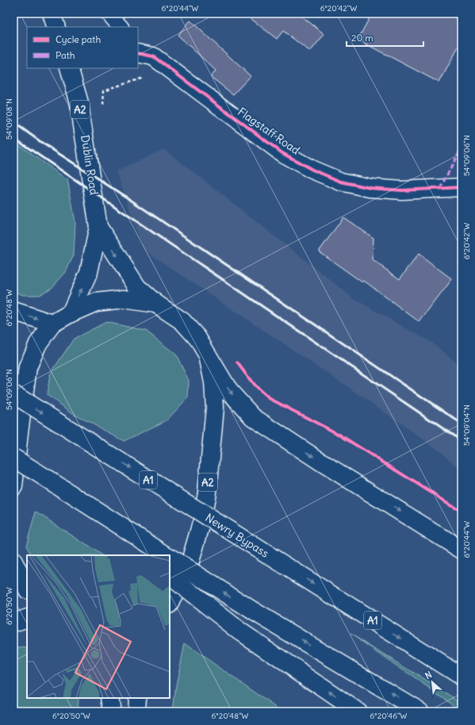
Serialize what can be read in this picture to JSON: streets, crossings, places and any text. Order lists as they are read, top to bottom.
{
  "streets": {
    "main road": [
      "A2",
      "Flagstaff Road",
      "Dublin Road",
      "A1",
      "Newry Bypass"
    ]
  },
  "crossings": [
    ["A2", "Dublin Road"]
  ],
  "legend": ["Cycle path", "Path"],
  "scale_bar": "20 m",
  "north": "top left",
  "coordinates": [
    "6°20'44\"W",
    "6°20'42\"W",
    "54°09'08\"N",
    "54°09'06\"N",
    "6°20'48\"W",
    "54°09'04\"N",
    "6°20'50\"W",
    "6°20'46\"W"
  ]
}
